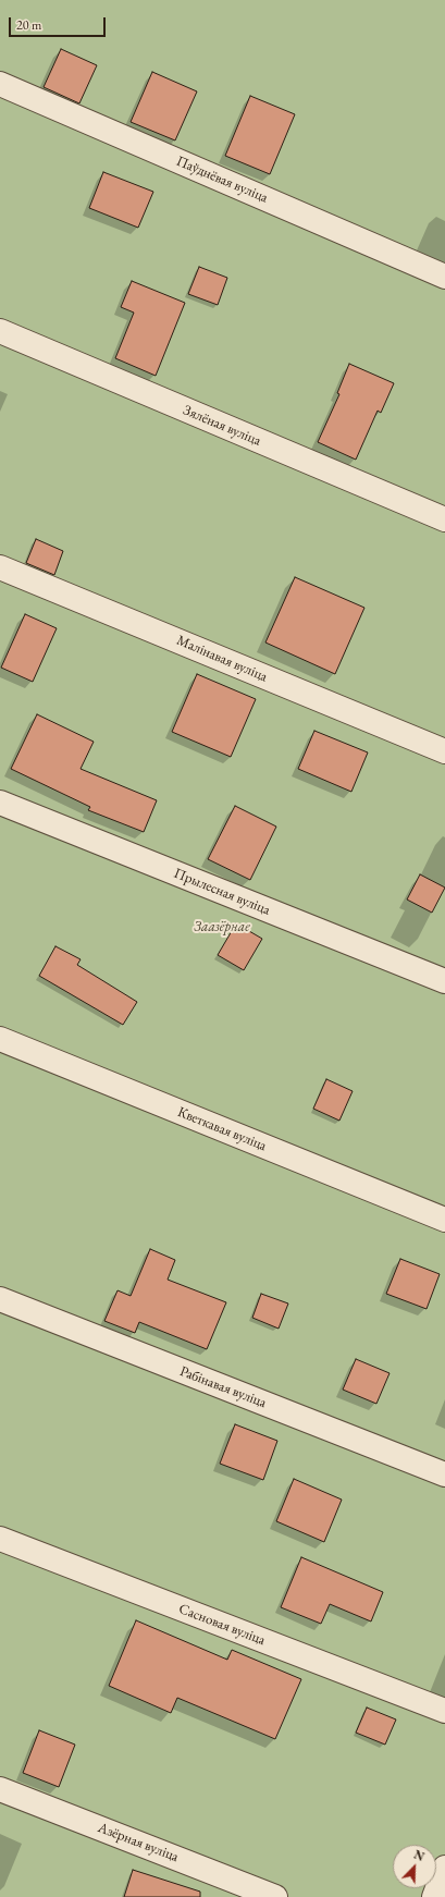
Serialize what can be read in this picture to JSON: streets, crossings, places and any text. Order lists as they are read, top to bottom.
{
  "streets": {
    "lane": [
      "Паўднёвая вуліца",
      "Зялёная вуліца",
      "Малінавая вуліца",
      "Прылесная вуліца",
      "Кветкавая вуліца",
      "Рабінавая вуліца",
      "Сасновая вуліца",
      "Азёрная вуліца"
    ]
  },
  "parks": ["Заазёрнае"],
  "scale_bar": "20 m",
  "north": "top right"
}
